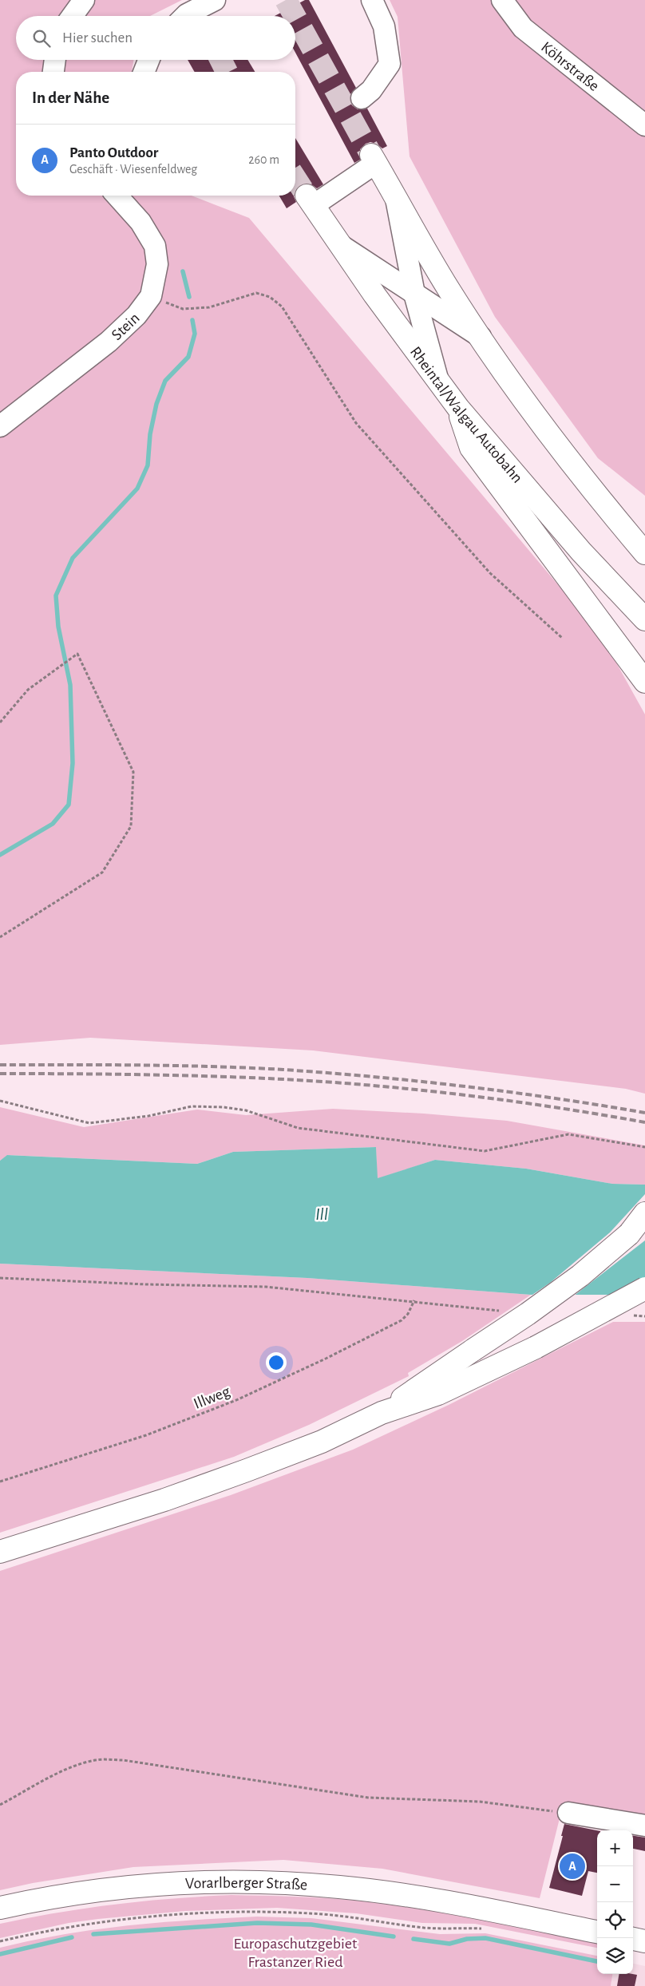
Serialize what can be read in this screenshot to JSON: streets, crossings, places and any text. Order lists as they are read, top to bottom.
{
  "streets": {
    "main road": ["Rheintal/Walgau Autobahn", "Vorarlberger Straße"],
    "street": ["Köhrstraße", "Stein"],
    "path": ["Illweg"]
  },
  "water": ["Ill"],
  "parks": ["Europaschutzgebiet Frastanzer Ried"],
  "page": {
    "search": "Hier suchen",
    "heading": "In der Nähe",
    "list": [
      {
        "mark": "A",
        "name": "Panto Outdoor",
        "note": "Geschäft · Wiesenfeldweg",
        "value": "260 m"
      }
    ],
    "map_buttons": ["+", "−"],
    "pins": "A"
  }
}
